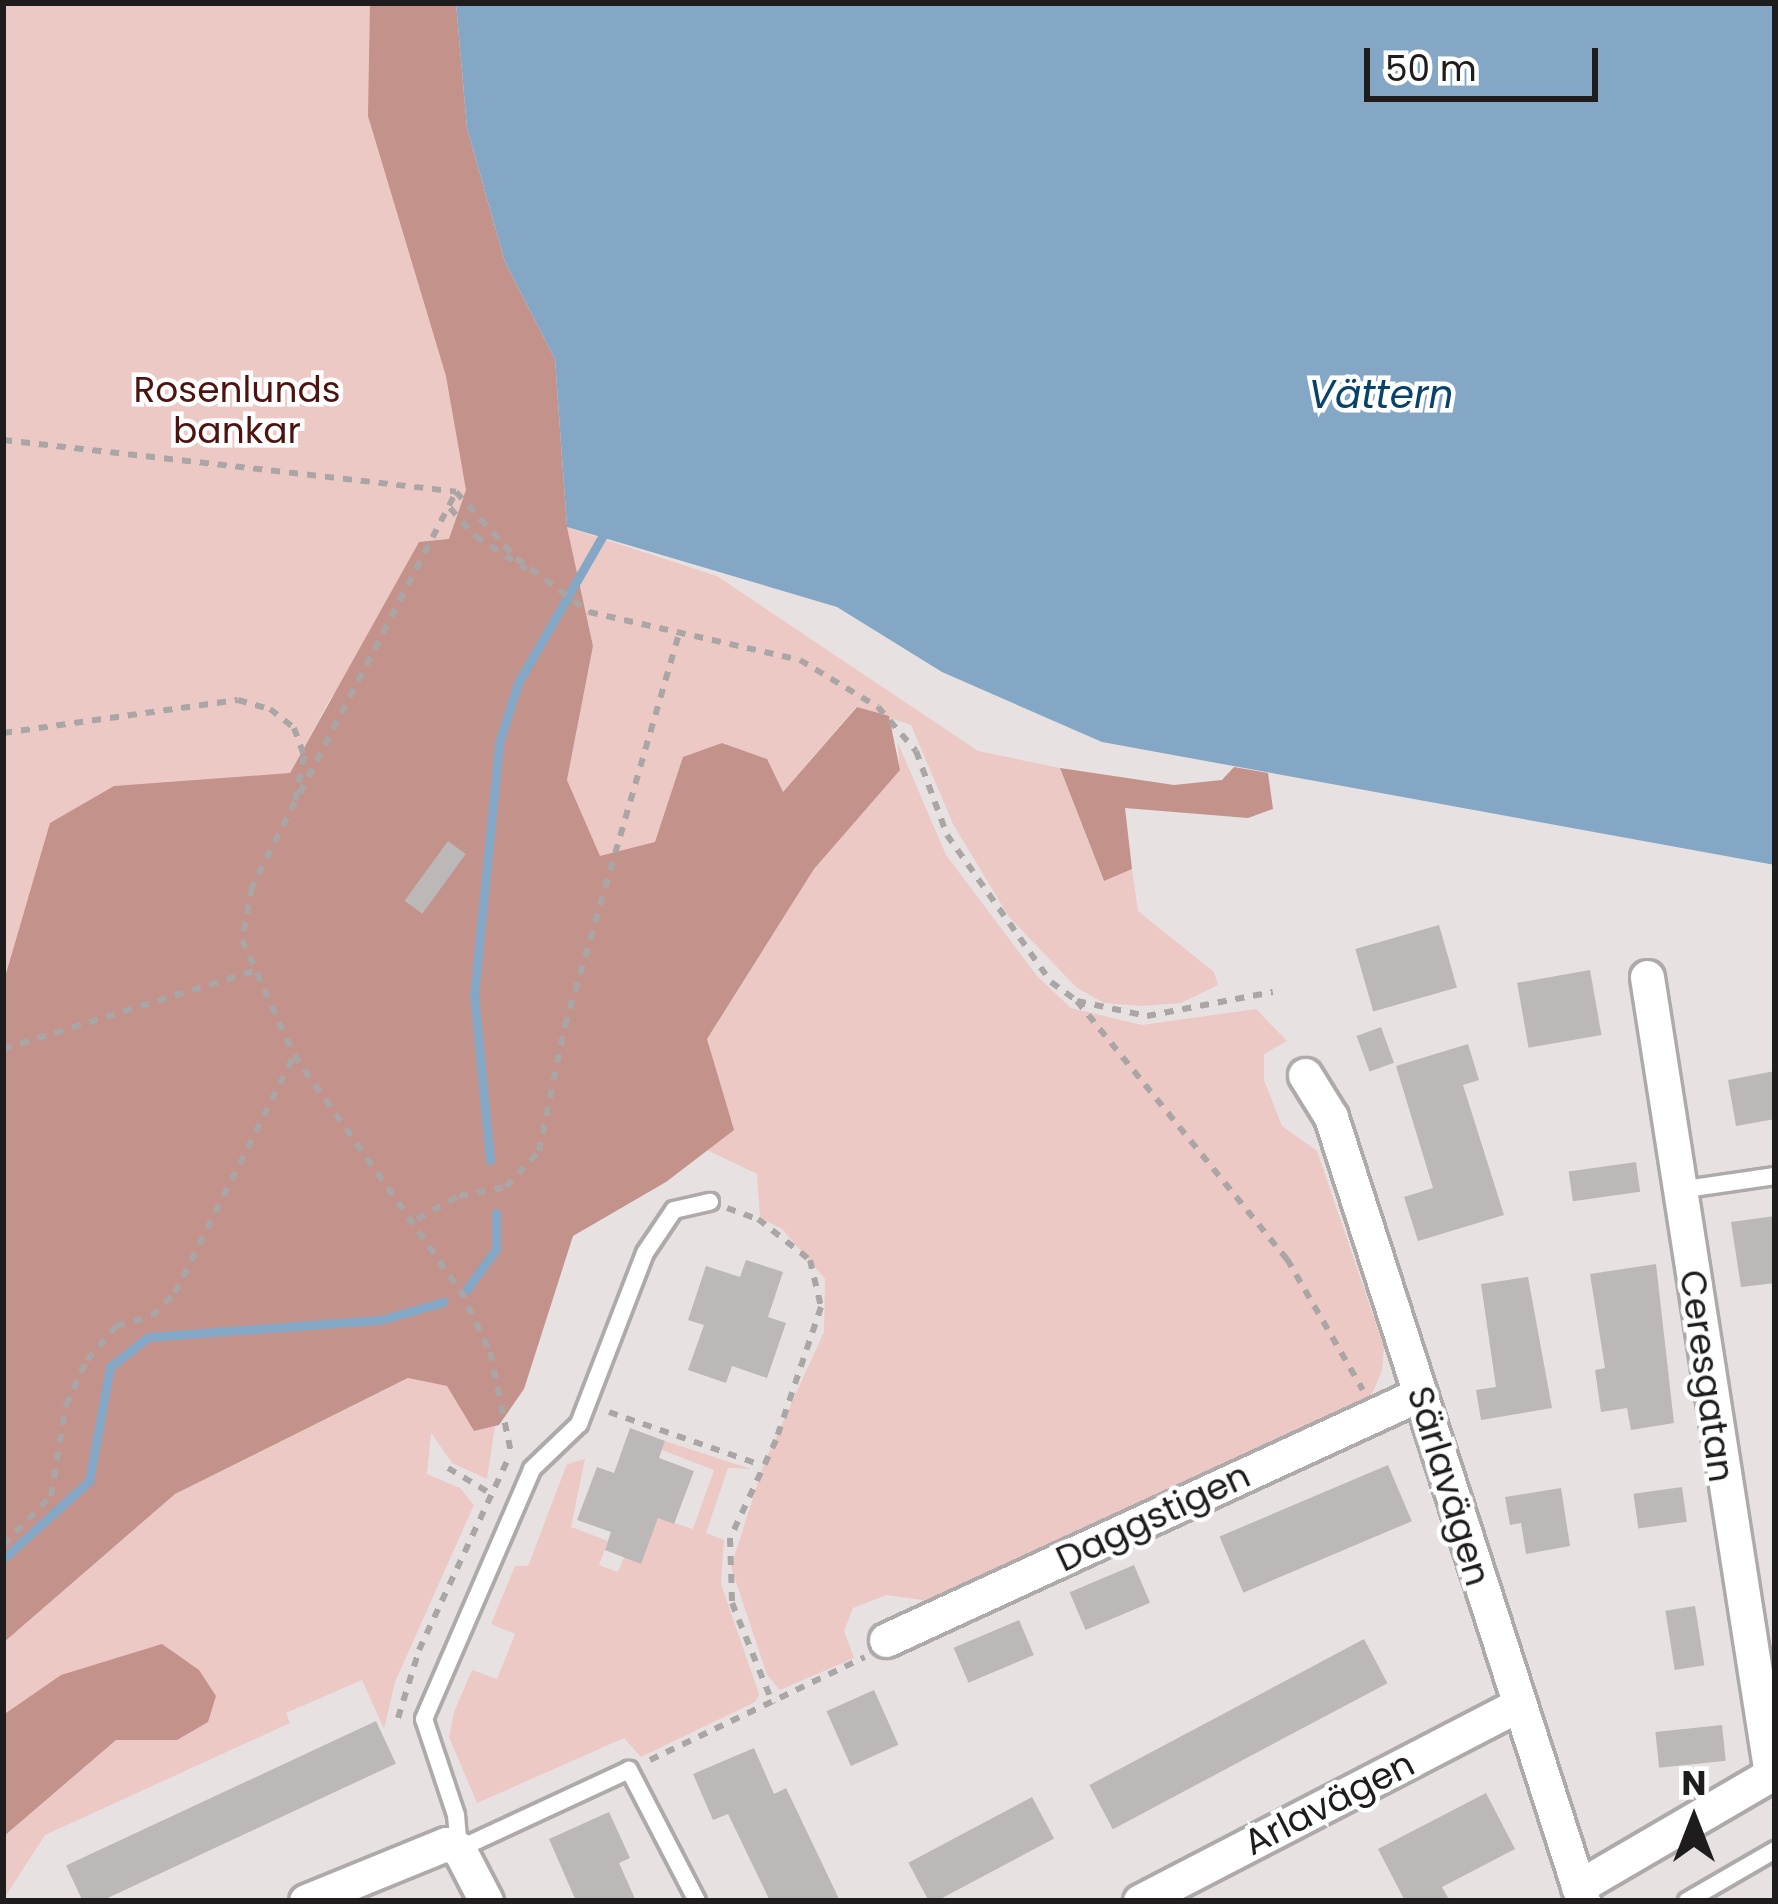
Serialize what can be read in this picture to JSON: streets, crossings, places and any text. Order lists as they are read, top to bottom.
{
  "streets": {
    "street": [
      "Ceresgatan",
      "Särlavägen",
      "Daggstigen",
      "Arlavägen"
    ]
  },
  "crossings": [
    ["Särlavägen", "Daggstigen"],
    ["Särlavägen", "Arlavägen"]
  ],
  "water": ["Vättern"],
  "parks": ["Rosenlunds bankar"],
  "scale_bar": "50 m",
  "north": "top"
}
